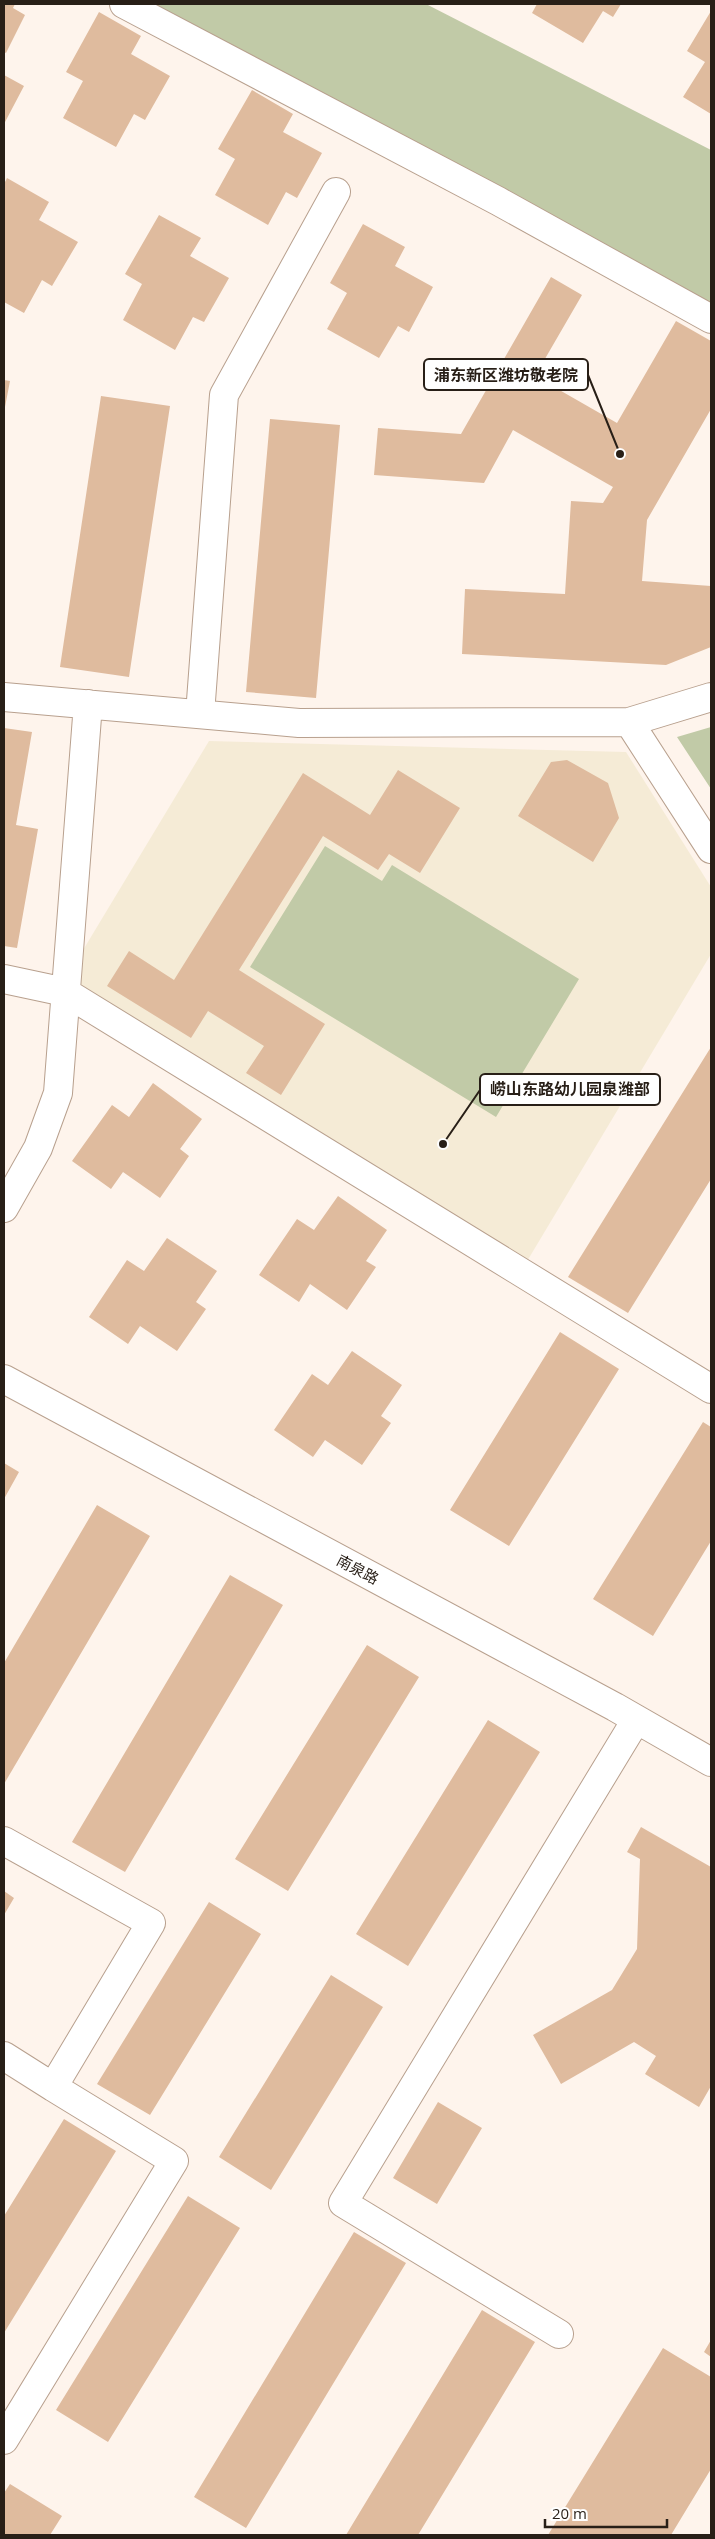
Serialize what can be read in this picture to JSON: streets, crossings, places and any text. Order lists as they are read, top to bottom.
{
  "streets": {
    "street": ["南泉路"]
  },
  "places": ["浦东新区潍坊敬老院", "崂山东路幼儿园泉潍部"],
  "scale_bar": "20 m"
}
